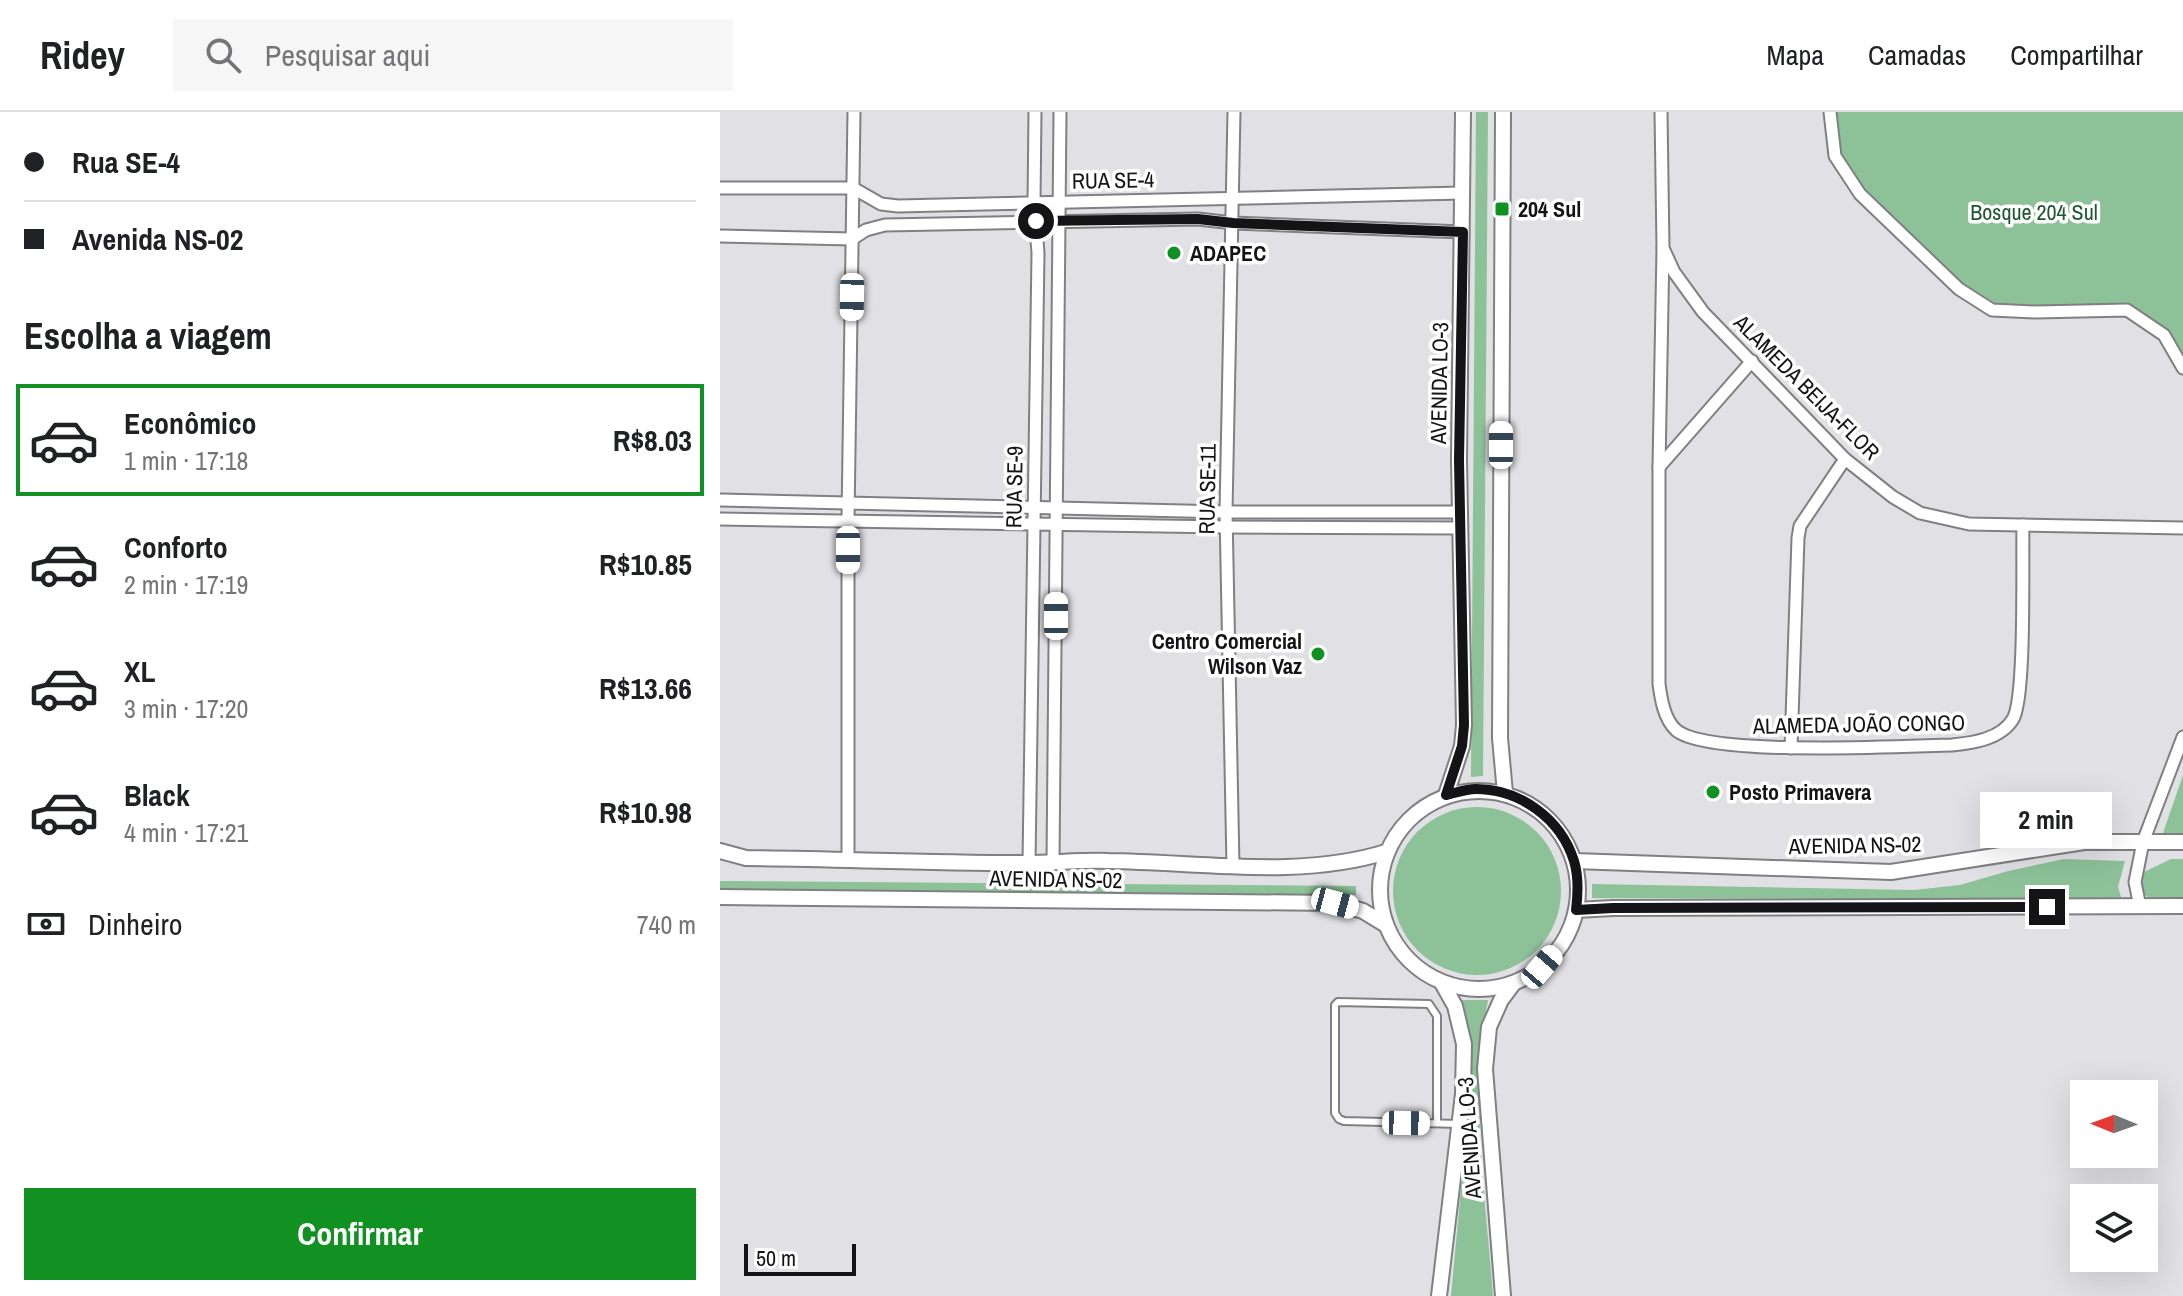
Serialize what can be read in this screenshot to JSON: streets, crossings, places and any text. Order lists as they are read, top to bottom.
{
  "streets": {
    "street": [
      "RUA SE-4",
      "AVENIDA LO-3",
      "ALAMEDA BEIJA-FLOR",
      "RUA SE-9",
      "RUA SE-11",
      "ALAMEDA JOÃO CONGO",
      "AVENIDA NS-02"
    ]
  },
  "crossings": [
    ["RUA SE-4", "AVENIDA LO-3"],
    ["RUA SE-4", "RUA SE-9"],
    ["RUA SE-4", "RUA SE-11"],
    ["AVENIDA LO-3", "AVENIDA NS-02"],
    ["ALAMEDA BEIJA-FLOR", "ALAMEDA JOÃO CONGO"],
    ["RUA SE-9", "AVENIDA NS-02"],
    ["RUA SE-11", "AVENIDA NS-02"]
  ],
  "parks": ["Bosque 204 Sul"],
  "places": {
    "transit": ["204 Sul"],
    "other": ["ADAPEC", "Centro Comercial Wilson Vaz", "Posto Primavera"]
  },
  "scale_bar": "50 m",
  "north": "left",
  "page": {
    "header": "Ridey",
    "search": "Pesquisar aqui",
    "nav": ["Mapa", "Camadas", "Compartilhar"],
    "banner": ["Rua SE-4", "Avenida NS-02"],
    "heading": "Escolha a viagem",
    "list": [
      {
        "name": "Econômico",
        "note": "1 min · 17:18",
        "value": "R$8.03"
      },
      {
        "name": "Conforto",
        "note": "2 min · 17:19",
        "value": "R$10.85"
      },
      {
        "name": "XL",
        "note": "3 min · 17:20",
        "value": "R$13.66"
      },
      {
        "name": "Black",
        "note": "4 min · 17:21",
        "value": "R$10.98"
      }
    ],
    "bubble": "2 min",
    "pay": ["Dinheiro", "740 m"],
    "buttons": "Confirmar",
    "scale": "50 m"
  }
}
